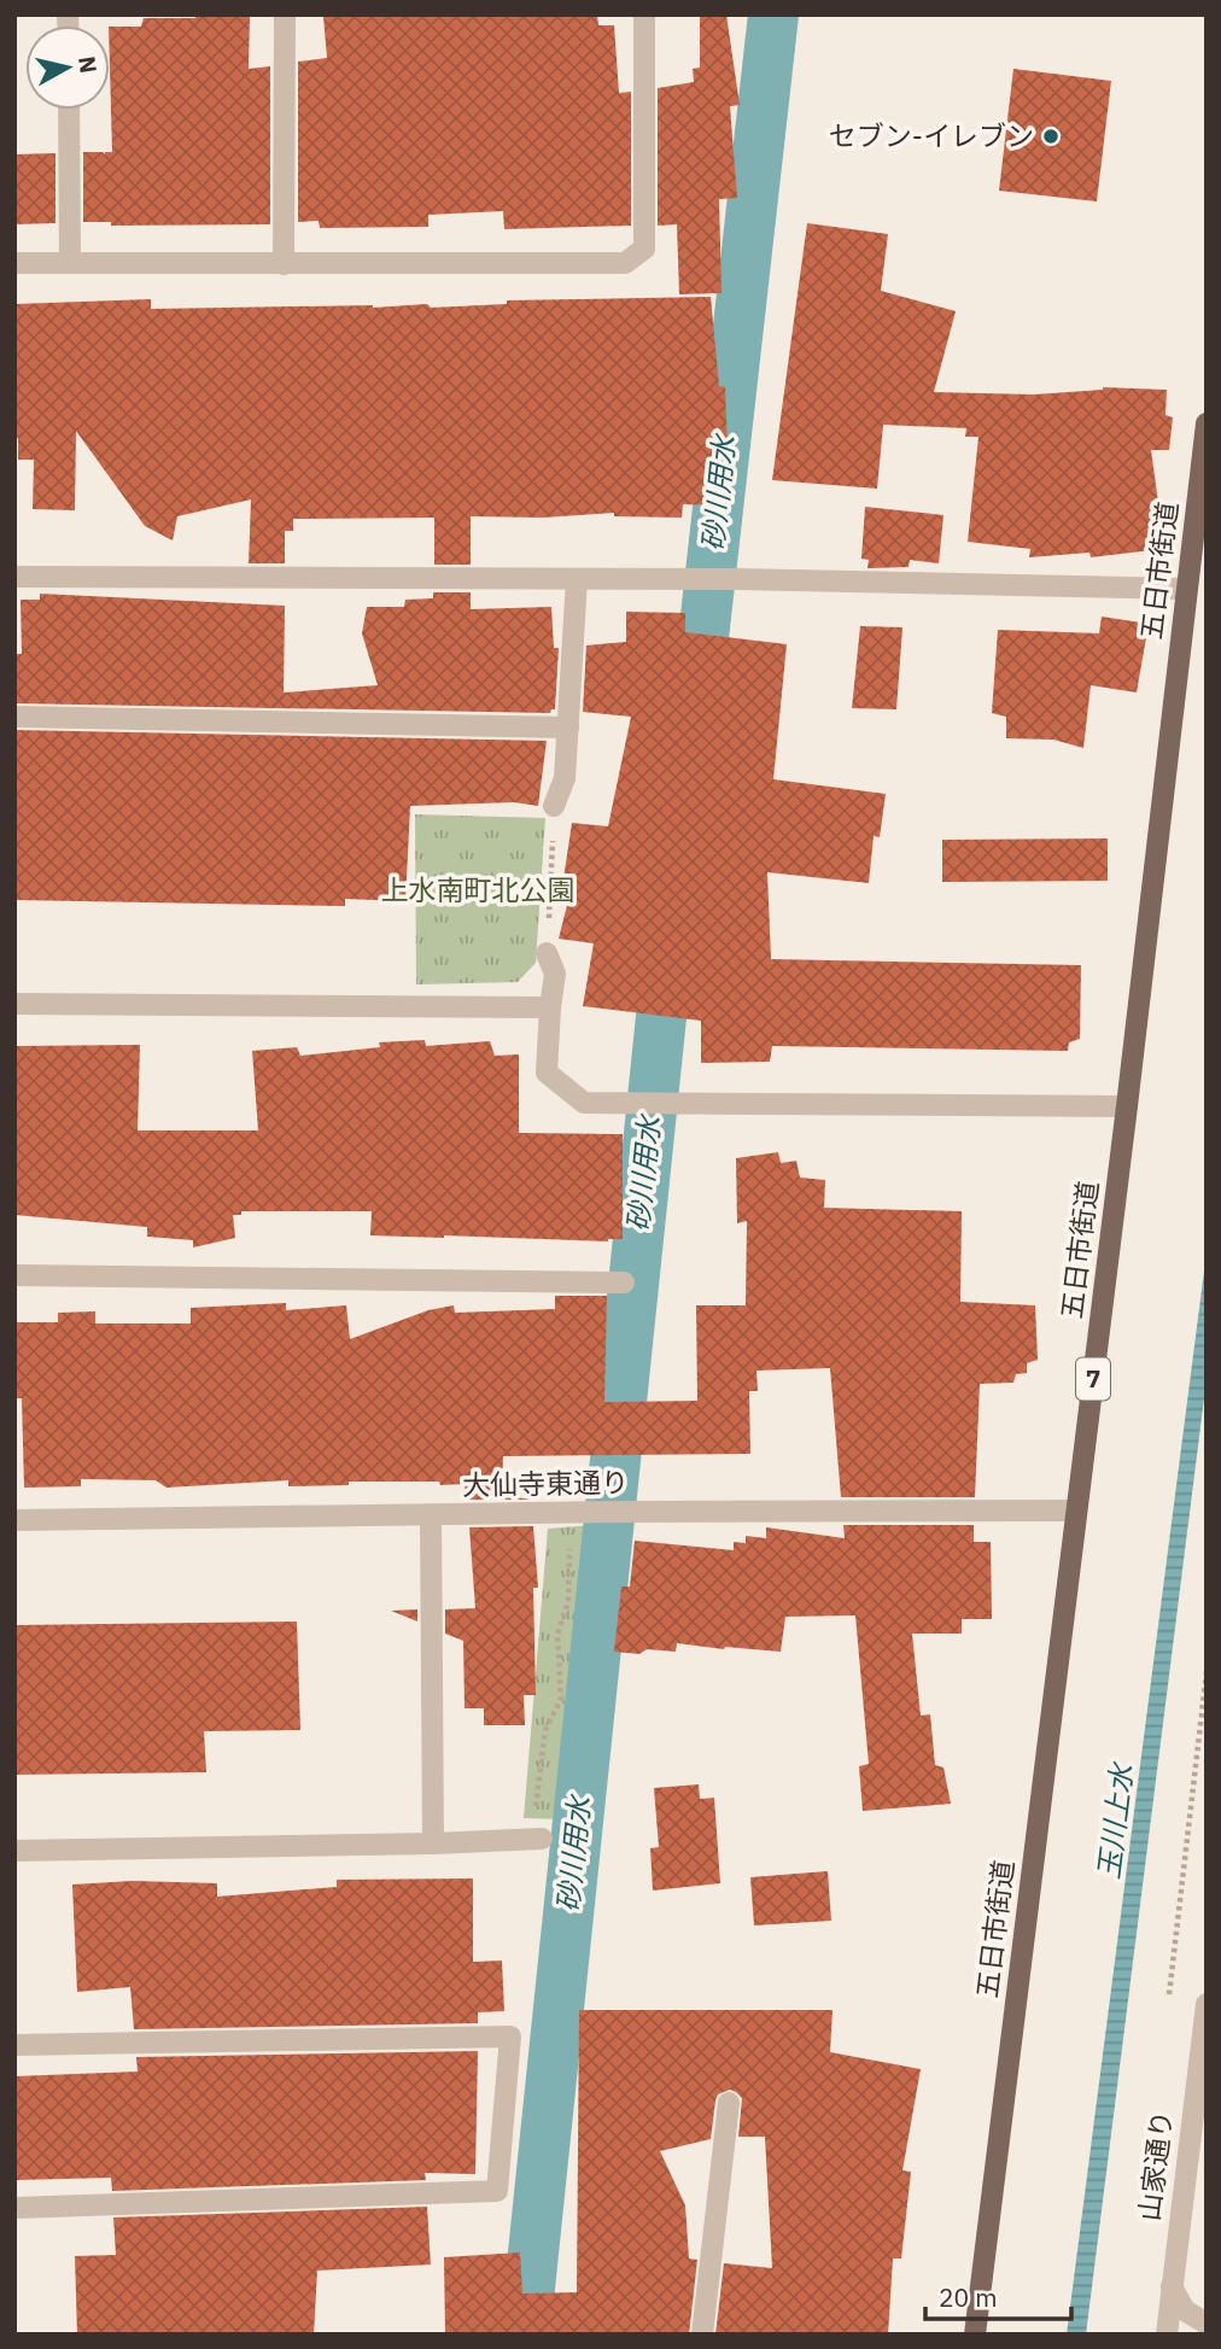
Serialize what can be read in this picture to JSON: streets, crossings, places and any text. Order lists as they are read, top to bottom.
{
  "streets": {
    "main road": ["五日市街道", "7"],
    "street": ["大仙寺東通り", "山家通り"]
  },
  "crossings": [
    ["五日市街道", "大仙寺東通り"]
  ],
  "water": ["砂川用水", "玉川上水"],
  "parks": ["上水南町北公園"],
  "places": ["セブン-イレブン"],
  "scale_bar": "20 m",
  "north": "right"
}
